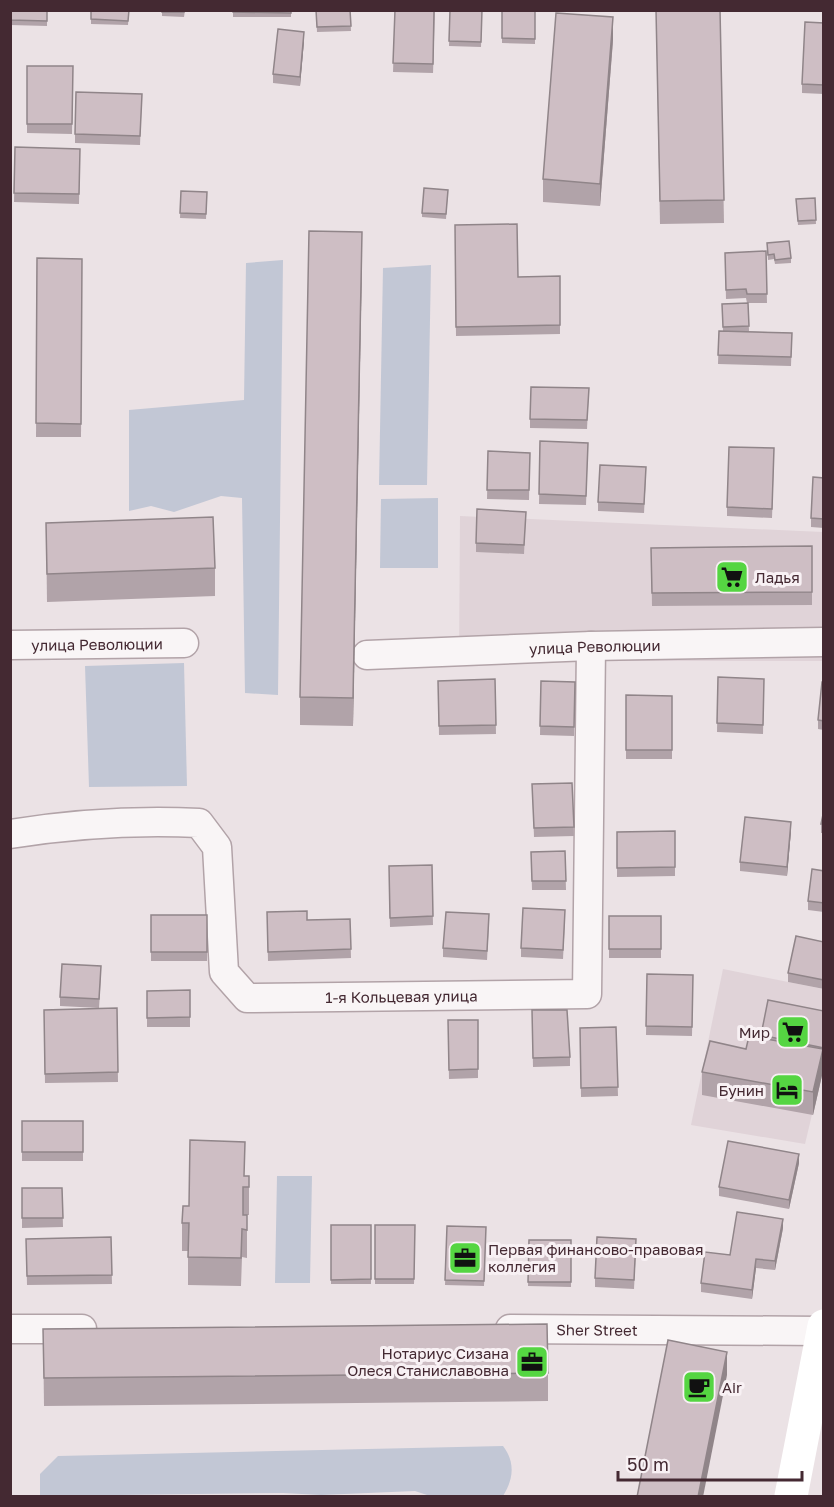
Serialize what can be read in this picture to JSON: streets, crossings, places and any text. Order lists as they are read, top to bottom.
{
  "streets": {
    "street": ["улица Революции", "1-я Кольцевая улица", "Sher Street"]
  },
  "crossings": [
    ["улица Революции", "1-я Кольцевая улица"]
  ],
  "places": {
    "supermarket": ["Ладья", "Мир"],
    "hotel": ["Бунин"],
    "office": ["Первая финансово-правовая коллегия", "Нотариус Сизана Олеся Станиславовна"],
    "cafe": ["Air"]
  },
  "scale_bar": "50 m"
}
